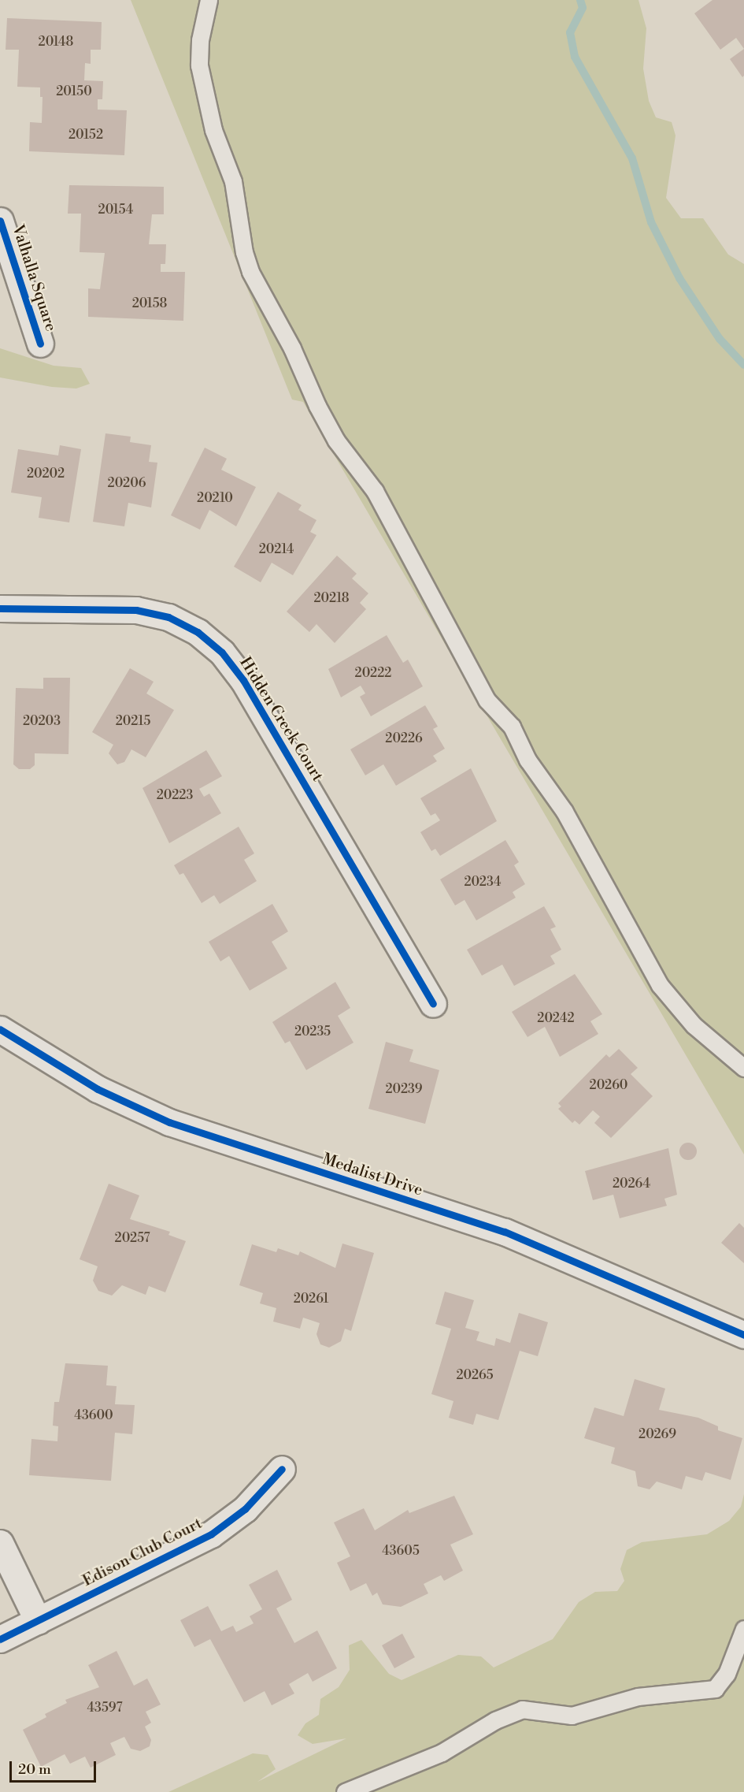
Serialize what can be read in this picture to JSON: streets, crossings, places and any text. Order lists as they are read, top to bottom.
{
  "streets": {
    "street": [
      "Valhalla Square",
      "Hidden Creek Court",
      "Medalist Drive",
      "Edison Club Court"
    ]
  },
  "house_numbers": [
    "20148",
    "20150",
    "20152",
    "20154",
    "20158",
    "20202",
    "20206",
    "20210",
    "20214",
    "20218",
    "20222",
    "20203",
    "20215",
    "20226",
    "20223",
    "20234",
    "20242",
    "20235",
    "20260",
    "20239",
    "20264",
    "20257",
    "20261",
    "20265",
    "43600",
    "20269",
    "43605",
    "43597"
  ],
  "scale_bar": "20 m"
}
